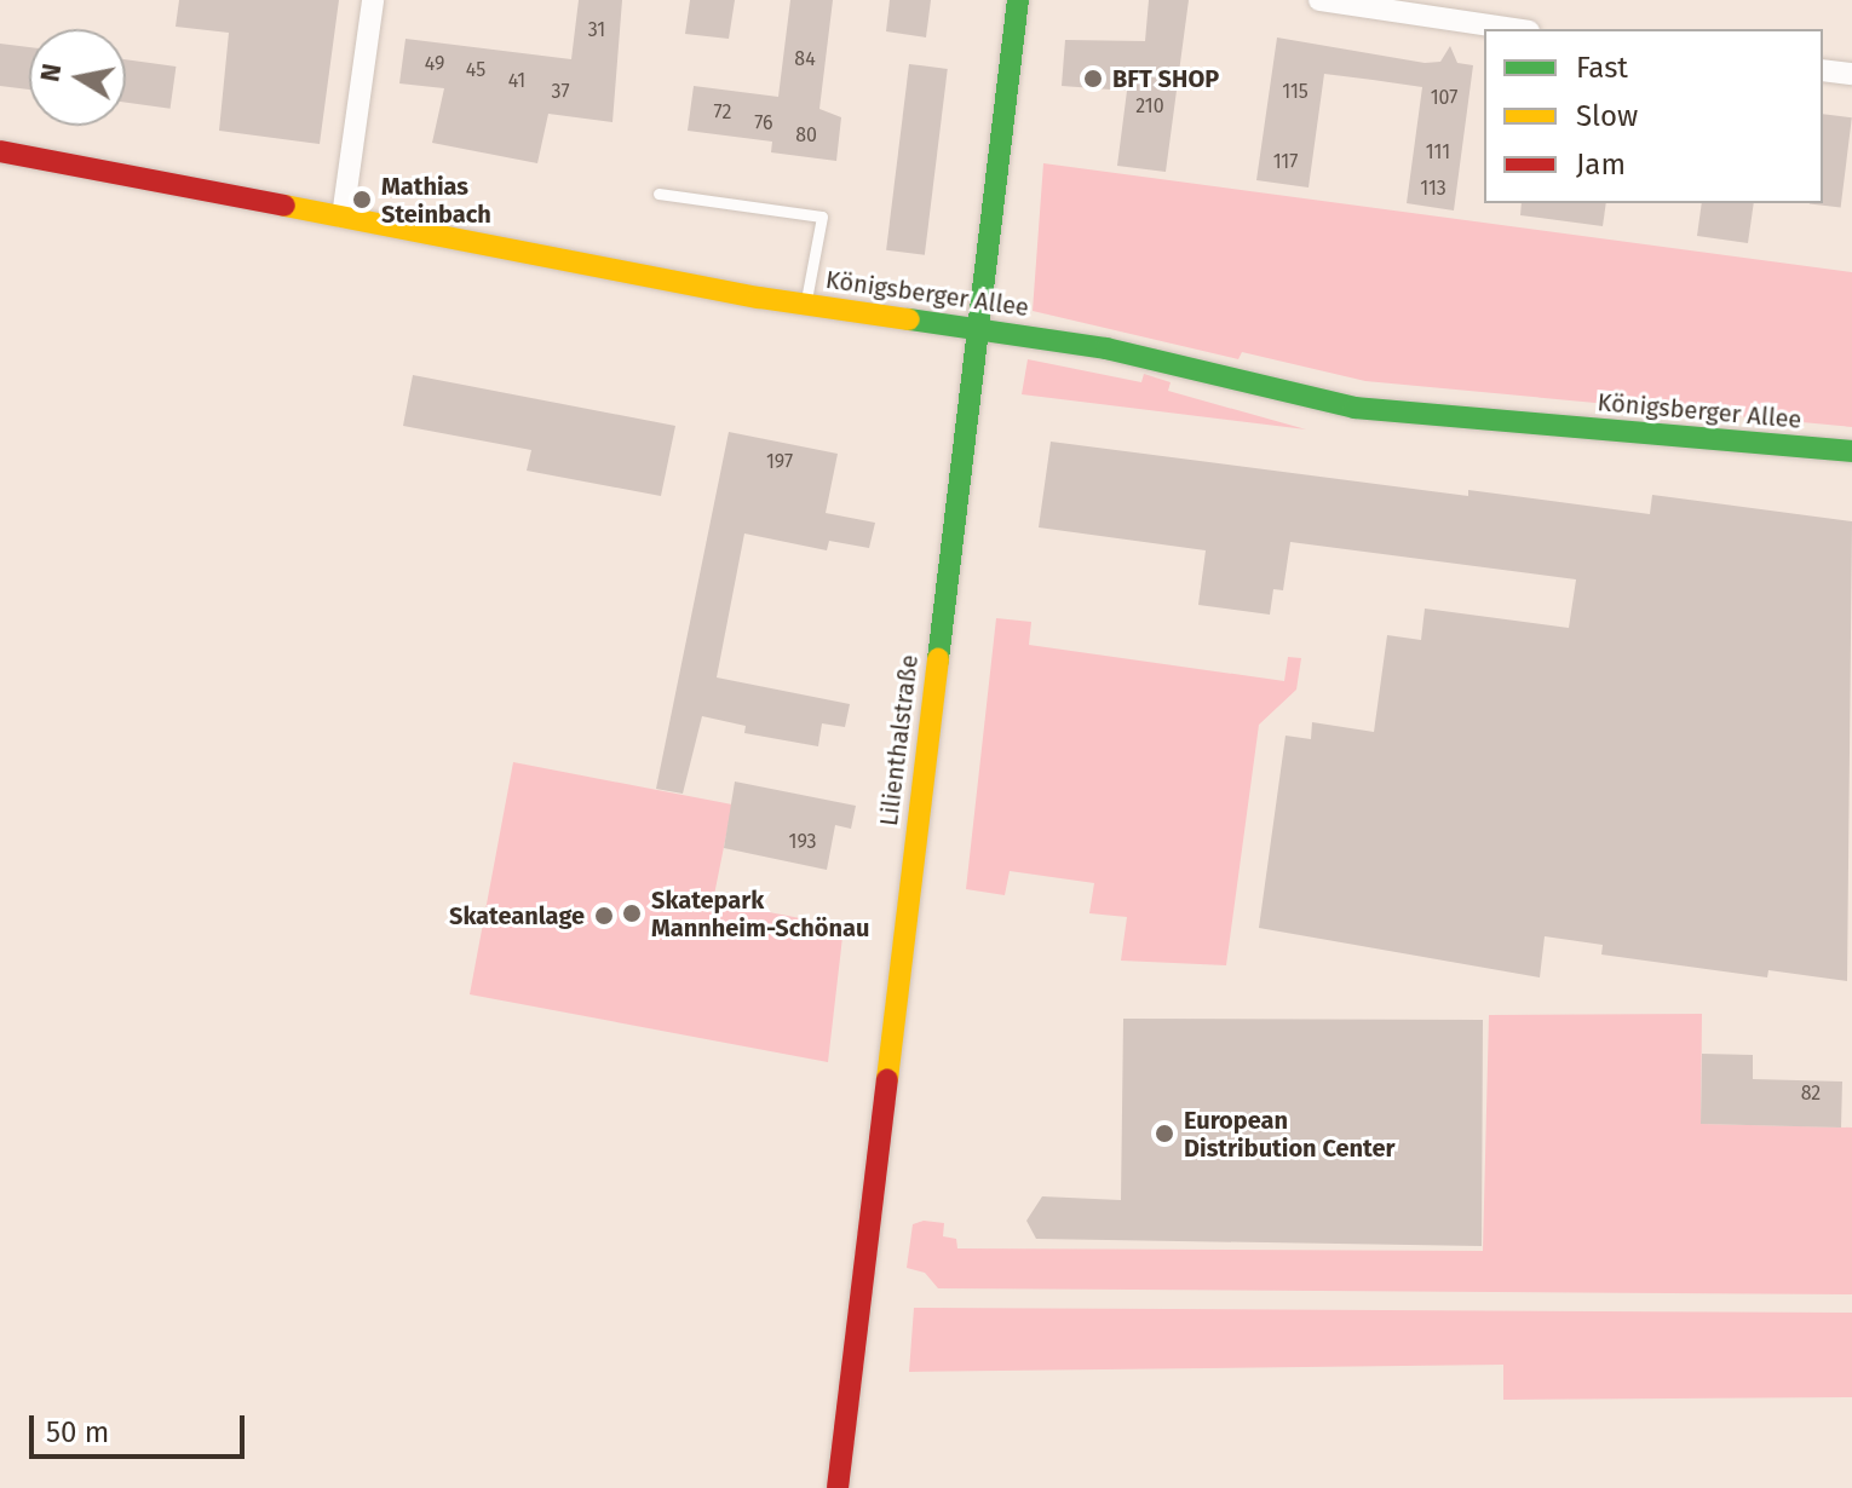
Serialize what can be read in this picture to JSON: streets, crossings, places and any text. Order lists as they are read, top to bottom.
{
  "streets": {
    "street": ["Königsberger Allee", "Lilienthalstraße"]
  },
  "crossings": [
    ["Königsberger Allee", "Lilienthalstraße"]
  ],
  "places": [
    "BFT SHOP",
    "Mathias Steinbach",
    "Skatepark Mannheim-Schönau",
    "Skateanlage",
    "European Distribution Center"
  ],
  "house_numbers": [
    "31",
    "84",
    "49",
    "45",
    "41",
    "37",
    "115",
    "107",
    "210",
    "72",
    "76",
    "80",
    "111",
    "117",
    "113",
    "197",
    "193",
    "82"
  ],
  "legend": ["Fast", "Slow", "Jam"],
  "scale_bar": "50 m",
  "north": "left"
}
